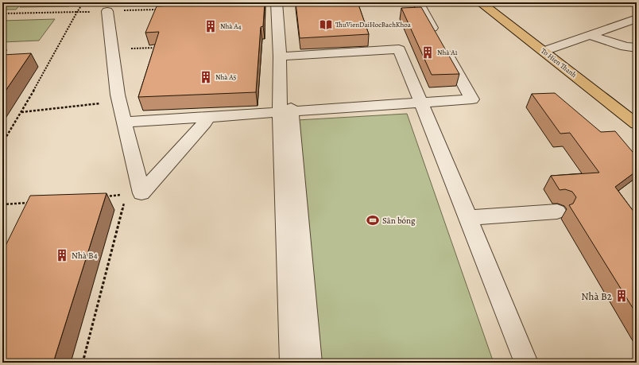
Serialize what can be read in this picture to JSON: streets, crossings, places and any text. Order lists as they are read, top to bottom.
{
  "streets": {
    "main road": ["To Hien Thanh"]
  },
  "places": {
    "library": ["ThuVienDaiHocBachKhoa"],
    "building": [
      "Nhà A4",
      "Nhà A1",
      "Nhà A5",
      "Nhà B4",
      "Nhà B2"
    ],
    "sports": ["Sân bóng"]
  }
}
